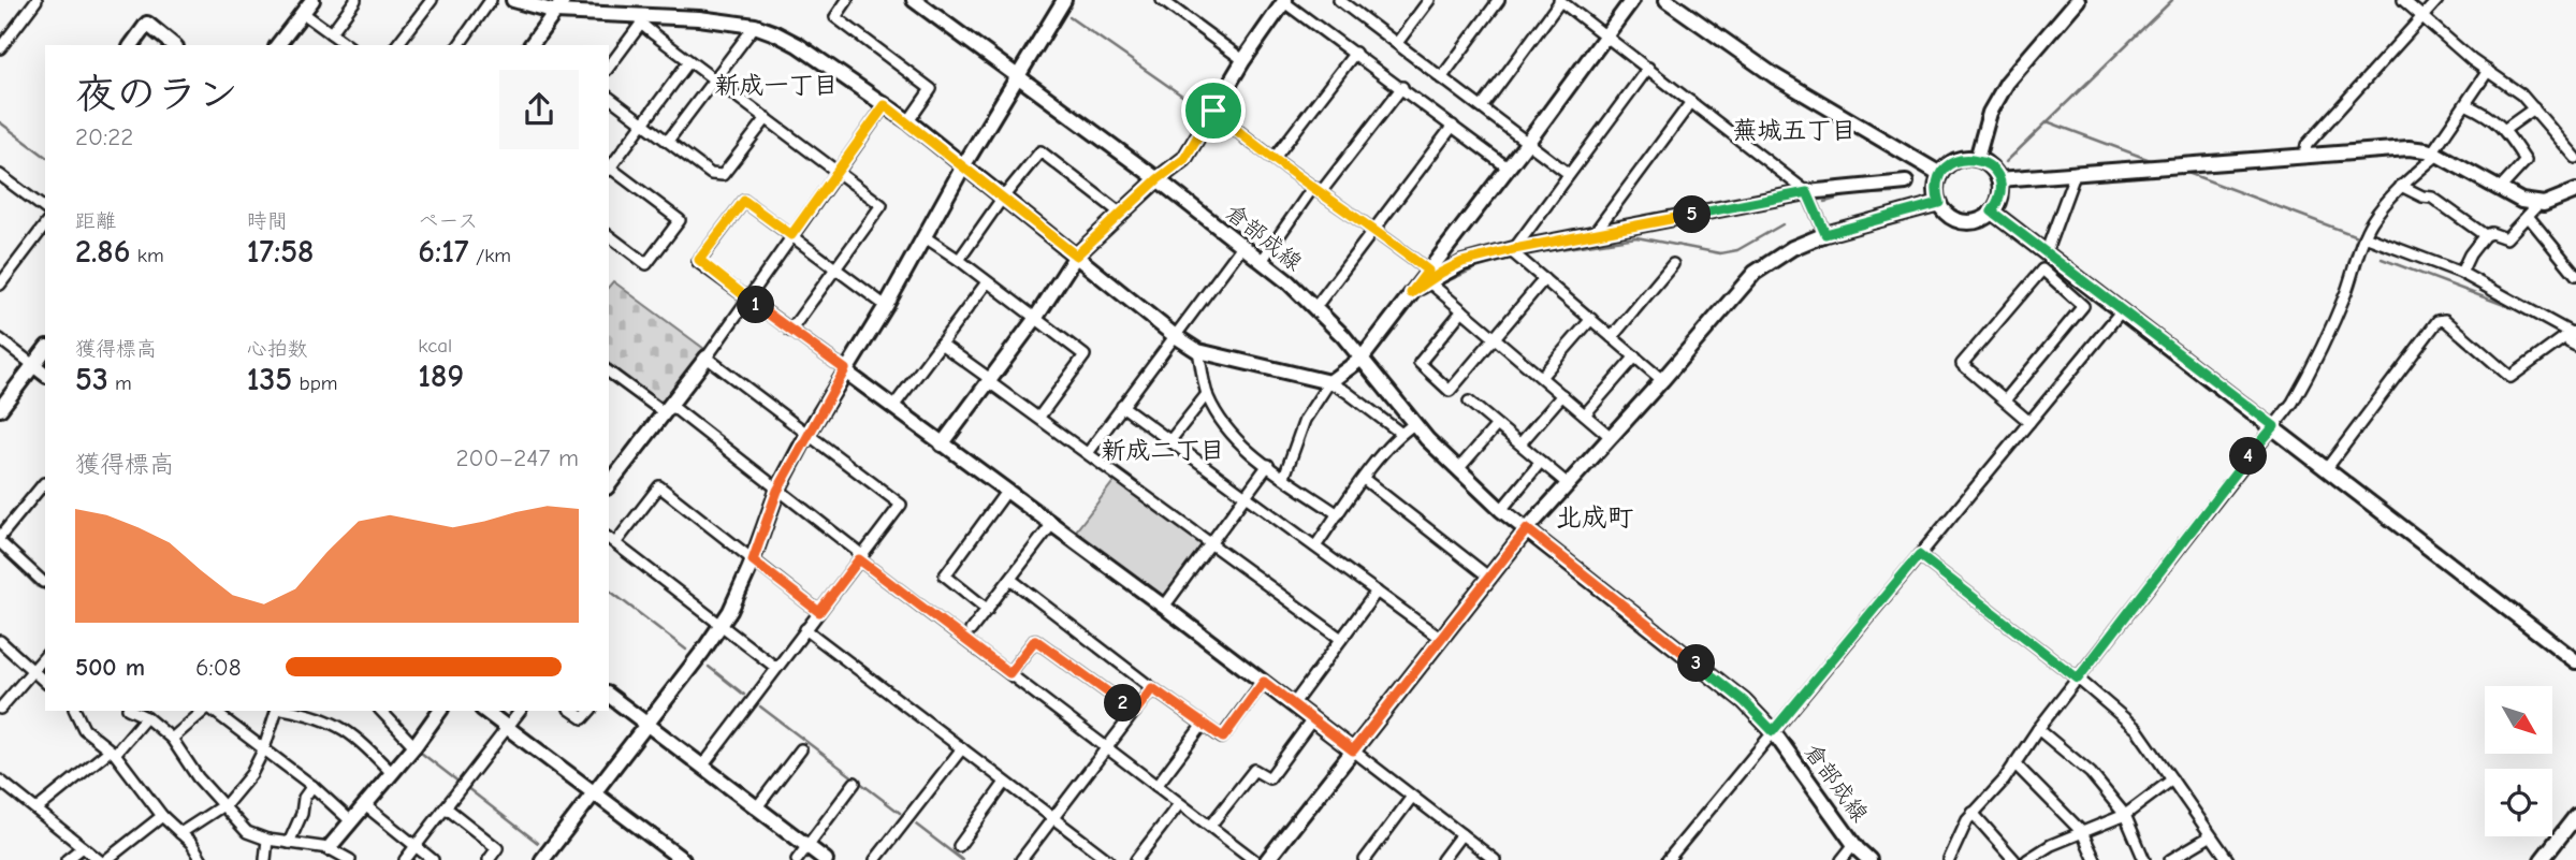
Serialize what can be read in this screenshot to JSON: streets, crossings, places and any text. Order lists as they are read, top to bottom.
{
  "streets": {
    "street": ["倉部成線"]
  },
  "districts": [
    "新成一丁目",
    "蕪城五丁目",
    "新成二丁目",
    "北成町"
  ],
  "north": "bottom right",
  "page": {
    "heading": ["夜のラン", "20:22"],
    "stats": [
      ["距離", "2.86 km"],
      ["時間", "17:58"],
      ["ペース", "6:17 /km"],
      ["獲得標高", "53 m"],
      ["心拍数", "135 bpm"],
      ["kcal", "189"]
    ],
    "pins": [
      "5",
      "1",
      "4",
      "3",
      "2"
    ],
    "chart": ["獲得標高", "200–247 m"],
    "list": [
      {
        "name": "500 m",
        "note": "6:08"
      }
    ]
  }
}
